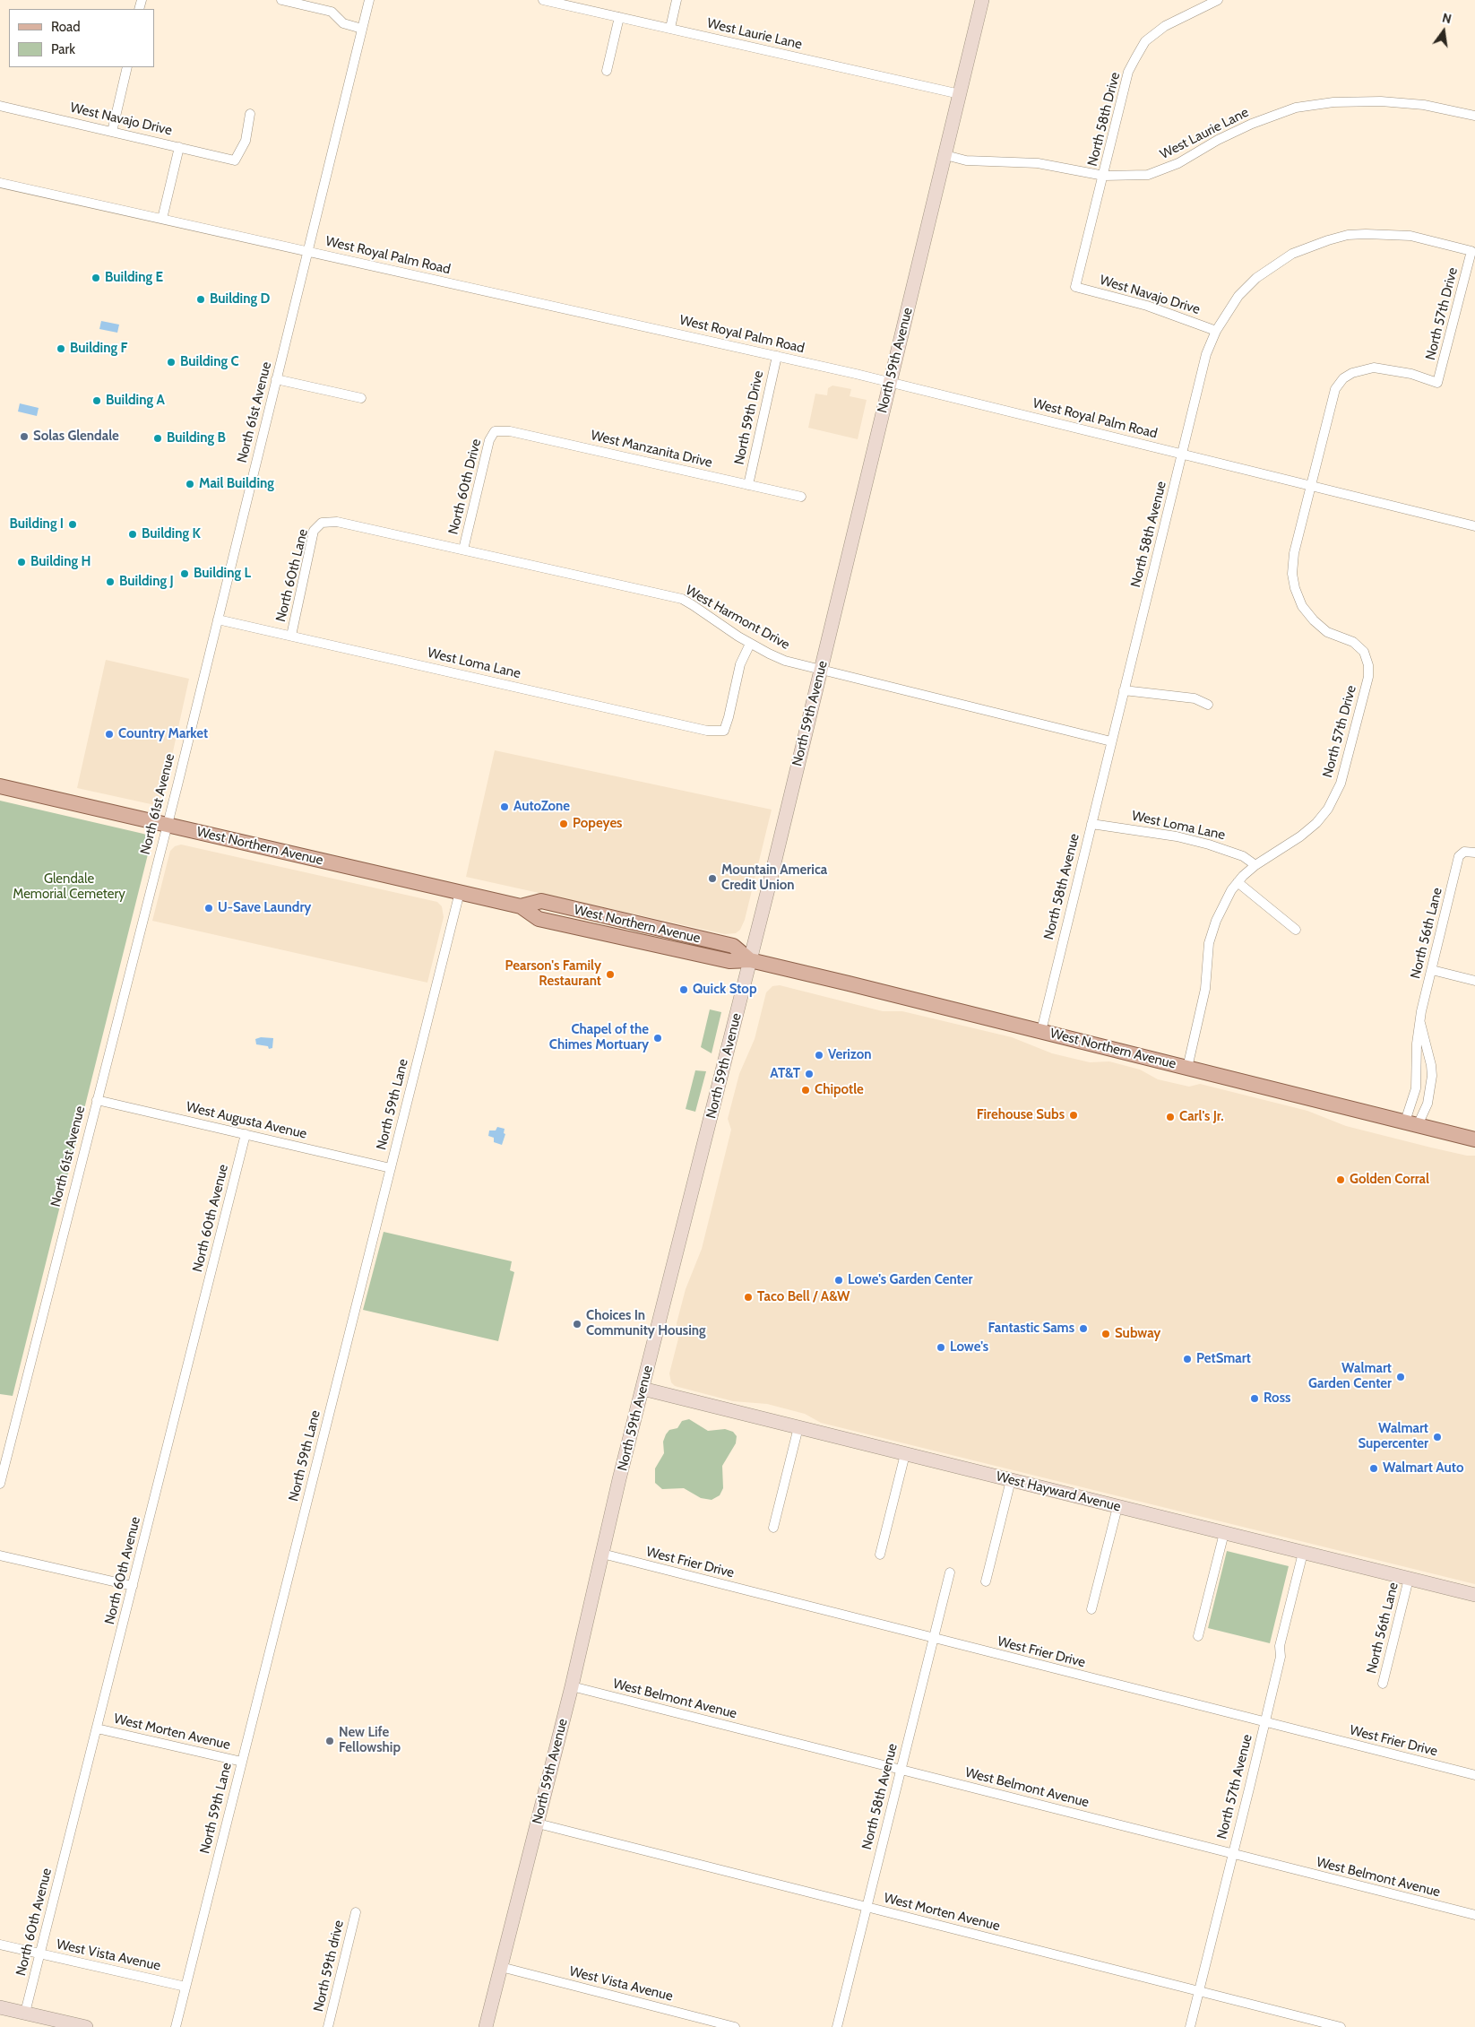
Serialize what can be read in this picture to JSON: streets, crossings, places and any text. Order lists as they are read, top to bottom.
{
  "streets": {
    "main road": ["North 59th Avenue", "West Northern Avenue", "West Hayward Avenue"],
    "street": [
      "West Laurie Lane",
      "West Navajo Drive",
      "North 58th Drive",
      "West Royal Palm Road",
      "North 57th Drive",
      "North 61st Avenue",
      "North 59th Drive",
      "West Manzanita Drive",
      "North 60th Drive",
      "North 58th Avenue",
      "North 60th Lane",
      "West Harmont Drive",
      "West Loma Lane",
      "North 56th Lane",
      "North 59th Lane",
      "West Augusta Avenue",
      "North 60th Avenue",
      "West Frier Drive",
      "West Belmont Avenue",
      "West Morten Avenue",
      "North 57th Avenue",
      "West Vista Avenue",
      "North 59th drive"
    ]
  },
  "crossings": [
    ["West Laurie Lane", "North 58th Drive"],
    ["West Laurie Lane", "North 59th Avenue"],
    ["West Navajo Drive", "North 58th Drive"],
    ["West Navajo Drive", "North 58th Avenue"],
    ["West Royal Palm Road", "North 57th Drive"],
    ["West Royal Palm Road", "North 59th Avenue"],
    ["West Royal Palm Road", "North 61st Avenue"],
    ["West Royal Palm Road", "North 59th Drive"],
    ["West Royal Palm Road", "North 58th Avenue"],
    ["North 57th Drive", "North 58th Avenue"],
    ["North 57th Drive", "West Loma Lane"],
    ["North 57th Drive", "West Northern Avenue"],
    ["North 59th Avenue", "West Harmont Drive"],
    ["North 59th Avenue", "West Northern Avenue"],
    ["North 59th Avenue", "West Hayward Avenue"],
    ["North 59th Avenue", "West Frier Drive"],
    ["North 59th Avenue", "West Belmont Avenue"],
    ["North 59th Avenue", "West Morten Avenue"],
    ["North 59th Avenue", "West Vista Avenue"],
    ["North 61st Avenue", "West Loma Lane"],
    ["North 61st Avenue", "West Northern Avenue"],
    ["North 61st Avenue", "West Augusta Avenue"],
    ["North 59th Drive", "West Manzanita Drive"],
    ["West Manzanita Drive", "North 60th Drive"],
    ["North 60th Drive", "West Harmont Drive"],
    ["North 58th Avenue", "West Harmont Drive"],
    ["North 58th Avenue", "West Loma Lane"],
    ["North 58th Avenue", "West Northern Avenue"],
    ["North 58th Avenue", "West Frier Drive"],
    ["North 58th Avenue", "West Belmont Avenue"],
    ["North 58th Avenue", "West Morten Avenue"],
    ["North 60th Lane", "West Harmont Drive"],
    ["North 60th Lane", "West Loma Lane"],
    ["West Harmont Drive", "West Loma Lane"],
    ["West Northern Avenue", "North 56th Lane"],
    ["West Northern Avenue", "North 59th Lane"],
    ["North 56th Lane", "West Hayward Avenue"],
    ["North 59th Lane", "West Augusta Avenue"],
    ["North 59th Lane", "West Morten Avenue"],
    ["North 59th Lane", "West Vista Avenue"],
    ["West Augusta Avenue", "North 60th Avenue"],
    ["North 60th Avenue", "West Morten Avenue"],
    ["North 60th Avenue", "West Vista Avenue"],
    ["West Hayward Avenue", "North 57th Avenue"],
    ["West Frier Drive", "North 57th Avenue"],
    ["West Belmont Avenue", "North 57th Avenue"],
    ["West Morten Avenue", "North 57th Avenue"]
  ],
  "parks": ["Glendale Memorial Cemetery"],
  "places": [
    "Building E",
    "Building D",
    "Building F",
    "Building C",
    "Building A",
    "Solas Glendale",
    "Building B",
    "Mail Building",
    "Building I",
    "Building K",
    "Building H",
    "Building L",
    "Building J",
    "Country Market",
    "AutoZone",
    "Popeyes",
    "Mountain America Credit Union",
    "U-Save Laundry",
    "Pearson's Family Restaurant",
    "Quick Stop",
    "Chapel of the Chimes Mortuary",
    "Verizon",
    "AT&T",
    "Chipotle",
    "Firehouse Subs",
    "Carl's Jr.",
    "Golden Corral",
    "Lowe's Garden Center",
    "Taco Bell / A&W",
    "Choices In Community Housing",
    "Fantastic Sams",
    "Subway",
    "Lowe's",
    "PetSmart",
    "Walmart Garden Center",
    "Ross",
    "Walmart Supercenter",
    "Walmart Auto",
    "New Life Fellowship"
  ],
  "legend": ["Road", "Park"],
  "north": "top"
}
